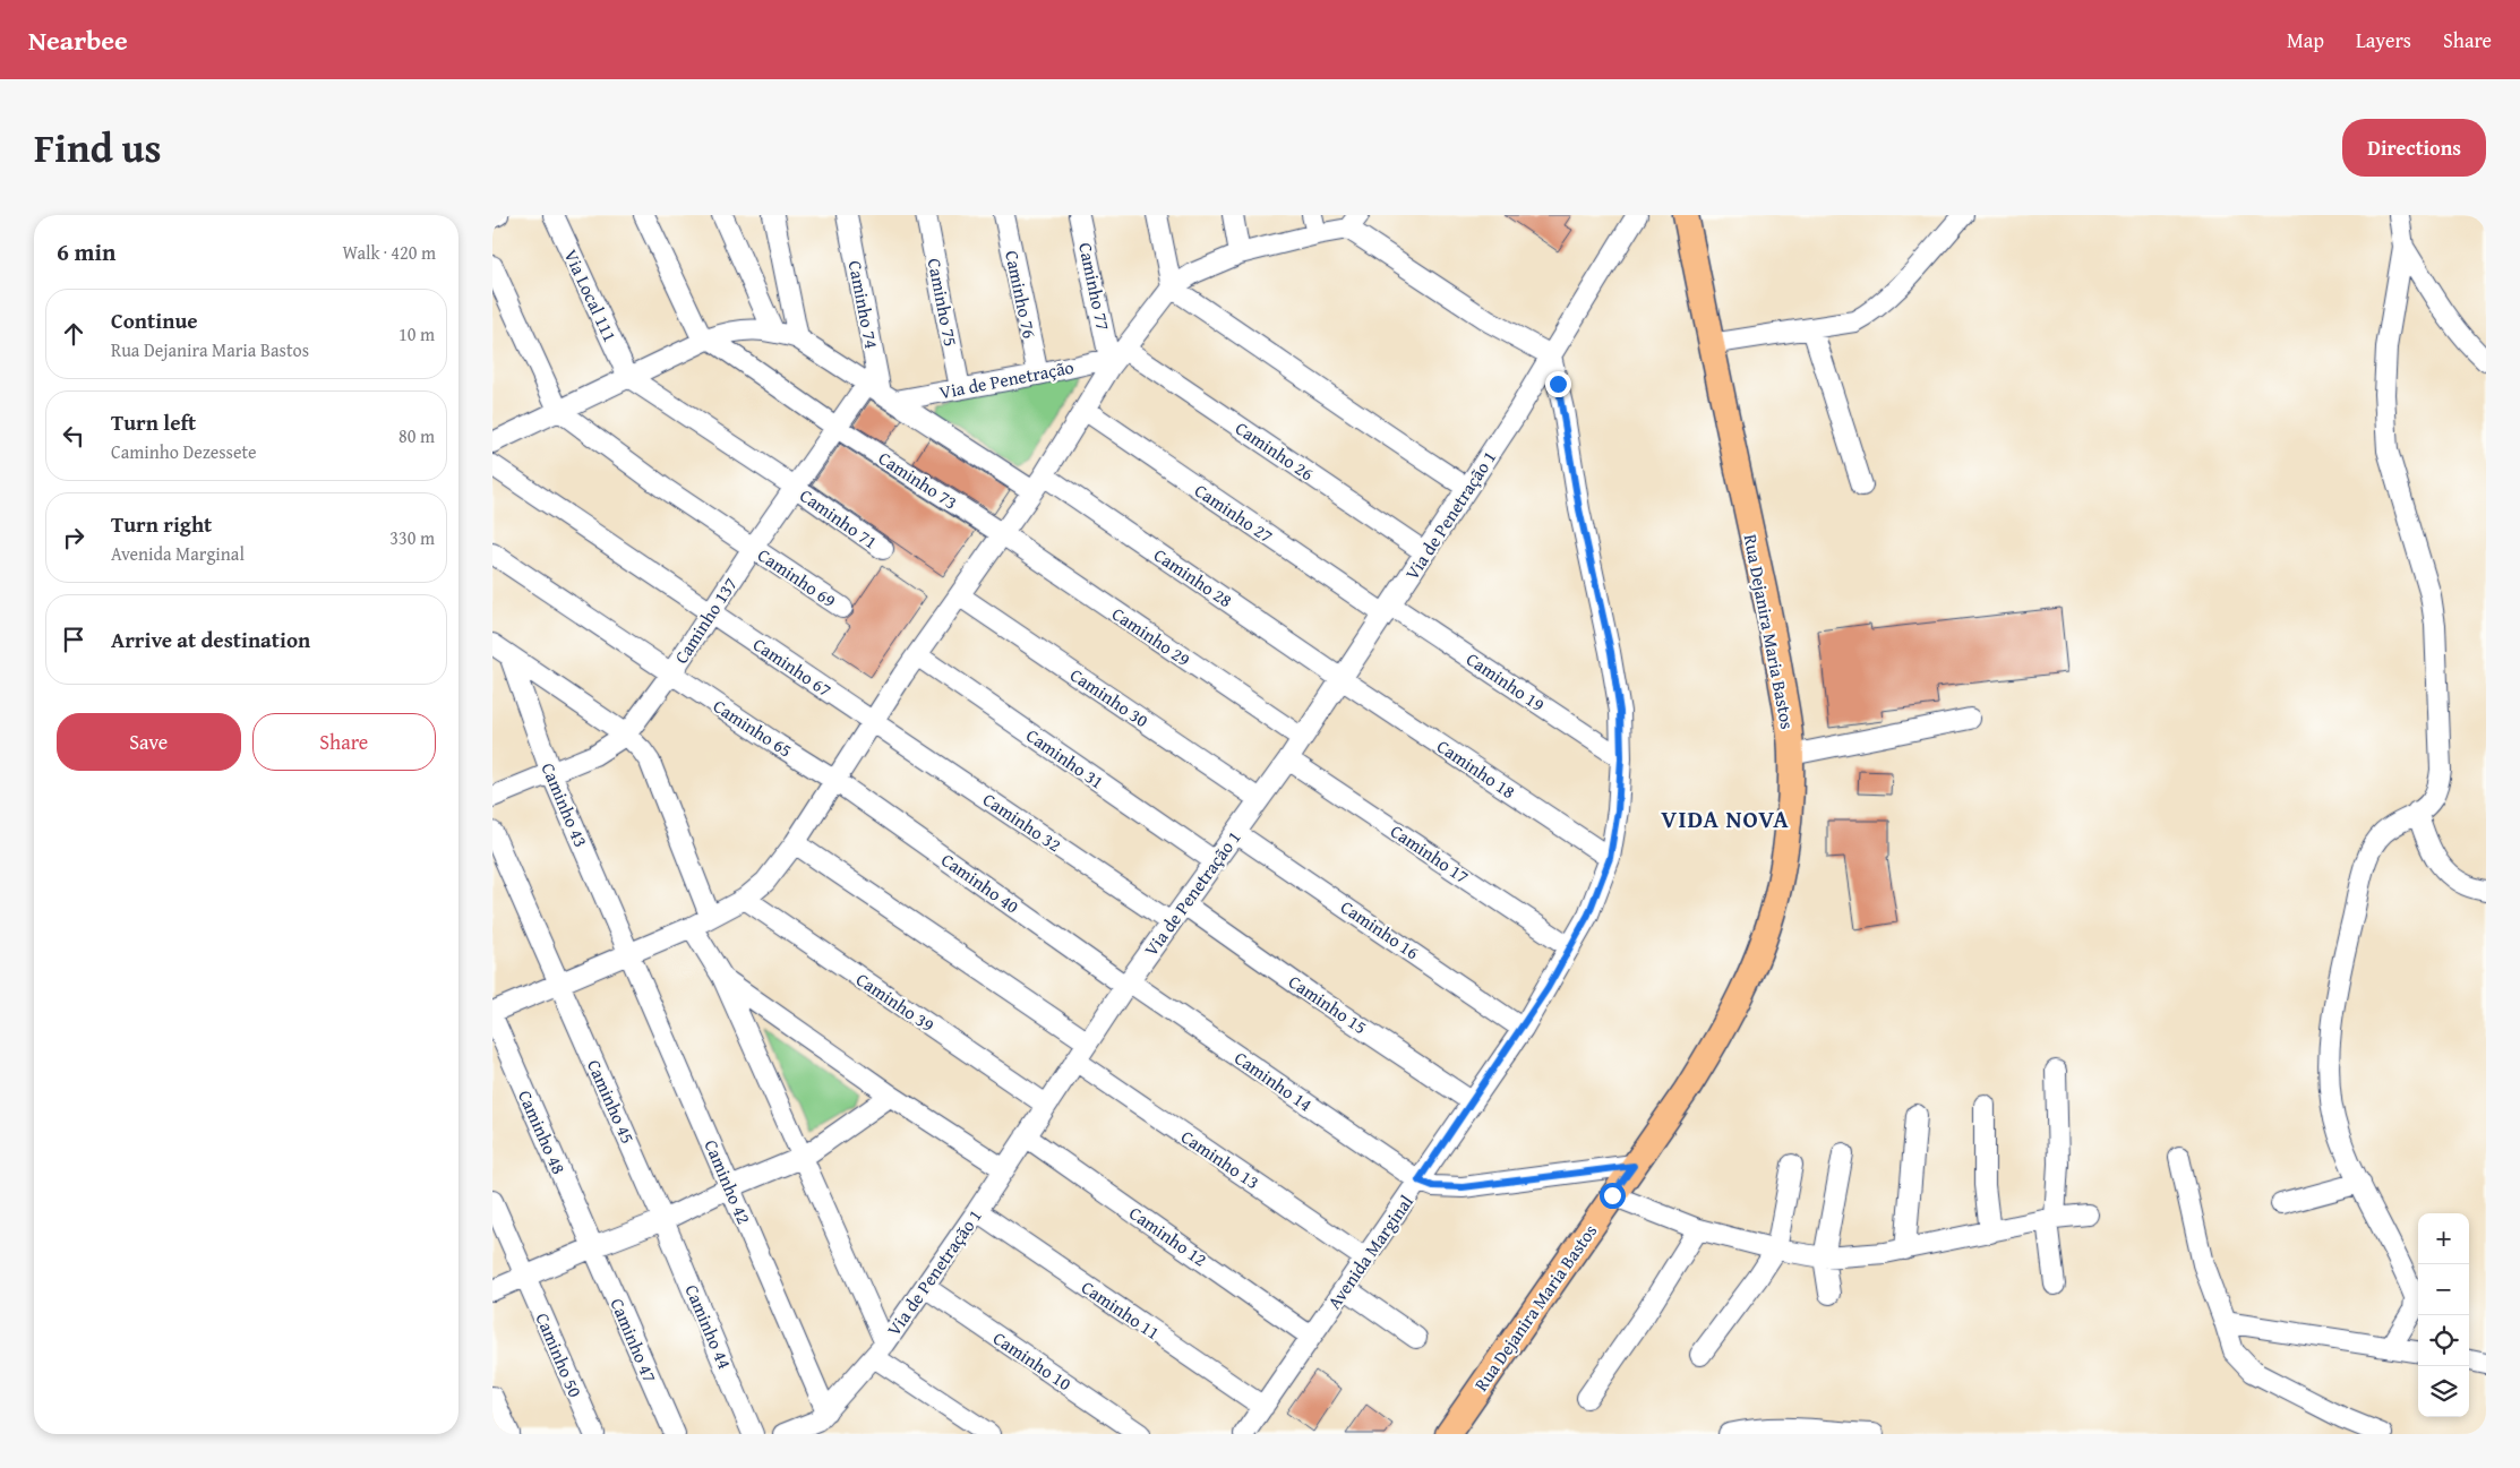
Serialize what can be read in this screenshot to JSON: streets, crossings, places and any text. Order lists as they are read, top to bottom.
{
  "streets": {
    "main road": ["Rua Dejanira Maria Bastos"],
    "street": [
      "Caminho 77",
      "Caminho 76",
      "Via Local 111",
      "Caminho 75",
      "Caminho 74",
      "Via de Penetração",
      "Caminho 26",
      "Caminho 73",
      "Caminho 27",
      "Via de Penetração 1",
      "Caminho 71",
      "Caminho 69",
      "Caminho 28",
      "Caminho 137",
      "Caminho 29",
      "Caminho 67",
      "Caminho 19",
      "Caminho 30",
      "Caminho 65",
      "Caminho 31",
      "Caminho 18",
      "Caminho 43",
      "Caminho 32",
      "Caminho 17",
      "Caminho 40",
      "Caminho 16",
      "Caminho 39",
      "Caminho 15",
      "Caminho 14",
      "Caminho 45",
      "Caminho 48",
      "Caminho 13",
      "Caminho 42",
      "Caminho 12",
      "Avenida Marginal",
      "Caminho 11",
      "Caminho 44",
      "Caminho 47",
      "Caminho 50",
      "Caminho 10"
    ]
  },
  "crossings": [
    ["Caminho 77", "Via de Penetração"],
    ["Caminho 77", "Caminho 26"],
    ["Caminho 76", "Via de Penetração"],
    ["Via Local 111", "Caminho 71"],
    ["Via Local 111", "Caminho 28"],
    ["Caminho 75", "Via de Penetração"],
    ["Caminho 74", "Via de Penetração"],
    ["Caminho 74", "Caminho 28"],
    ["Caminho 74", "Caminho 137"],
    ["Via de Penetração", "Caminho 26"],
    ["Via de Penetração", "Caminho 28"],
    ["Via de Penetração", "Caminho 137"],
    ["Caminho 26", "Via de Penetração 1"],
    ["Caminho 73", "Caminho 28"],
    ["Caminho 73", "Caminho 137"],
    ["Caminho 73", "Caminho 29"],
    ["Caminho 27", "Via de Penetração 1"],
    ["Caminho 27", "Caminho 19"],
    ["Via de Penetração 1", "Caminho 28"],
    ["Via de Penetração 1", "Caminho 29"],
    ["Via de Penetração 1", "Caminho 19"],
    ["Via de Penetração 1", "Caminho 30"],
    ["Via de Penetração 1", "Caminho 31"],
    ["Via de Penetração 1", "Caminho 18"],
    ["Via de Penetração 1", "Caminho 32"],
    ["Via de Penetração 1", "Caminho 17"],
    ["Via de Penetração 1", "Caminho 40"],
    ["Via de Penetração 1", "Caminho 16"],
    ["Via de Penetração 1", "Caminho 39"],
    ["Via de Penetração 1", "Caminho 15"],
    ["Via de Penetração 1", "Caminho 14"],
    ["Via de Penetração 1", "Caminho 13"],
    ["Via de Penetração 1", "Caminho 42"],
    ["Via de Penetração 1", "Caminho 12"],
    ["Via de Penetração 1", "Avenida Marginal"],
    ["Via de Penetração 1", "Caminho 11"],
    ["Via de Penetração 1", "Caminho 10"],
    ["Caminho 71", "Caminho 28"],
    ["Caminho 71", "Caminho 137"],
    ["Caminho 69", "Caminho 28"],
    ["Caminho 69", "Caminho 137"],
    ["Caminho 28", "Caminho 137"],
    ["Caminho 28", "Caminho 18"],
    ["Caminho 137", "Caminho 67"],
    ["Caminho 137", "Caminho 65"],
    ["Caminho 137", "Caminho 43"],
    ["Caminho 67", "Caminho 32"],
    ["Caminho 19", "Avenida Marginal"],
    ["Caminho 65", "Caminho 40"],
    ["Caminho 18", "Avenida Marginal"],
    ["Caminho 43", "Caminho 42"],
    ["Caminho 17", "Avenida Marginal"],
    ["Caminho 40", "Caminho 14"],
    ["Caminho 16", "Avenida Marginal"],
    ["Caminho 15", "Avenida Marginal"],
    ["Caminho 14", "Avenida Marginal"],
    ["Caminho 45", "Caminho 44"],
    ["Caminho 48", "Caminho 47"],
    ["Caminho 13", "Avenida Marginal"],
    ["Caminho 12", "Avenida Marginal"],
    ["Avenida Marginal", "Caminho 11"]
  ],
  "districts": ["VIDA NOVA"],
  "page": {
    "header": "Nearbee",
    "nav": ["Map", "Layers", "Share"],
    "title": "Find us",
    "buttons": [
      "Directions",
      ["Save", "Share"]
    ],
    "heading": ["6 min", "Walk · 420 m"],
    "list": [
      ["Continue", "Rua Dejanira Maria Bastos", "10 m"],
      ["Turn left", "Caminho Dezessete", "80 m"],
      ["Turn right", "Avenida Marginal", "330 m"],
      "Arrive at destination"
    ],
    "map_buttons": ["+", "−"]
  }
}
